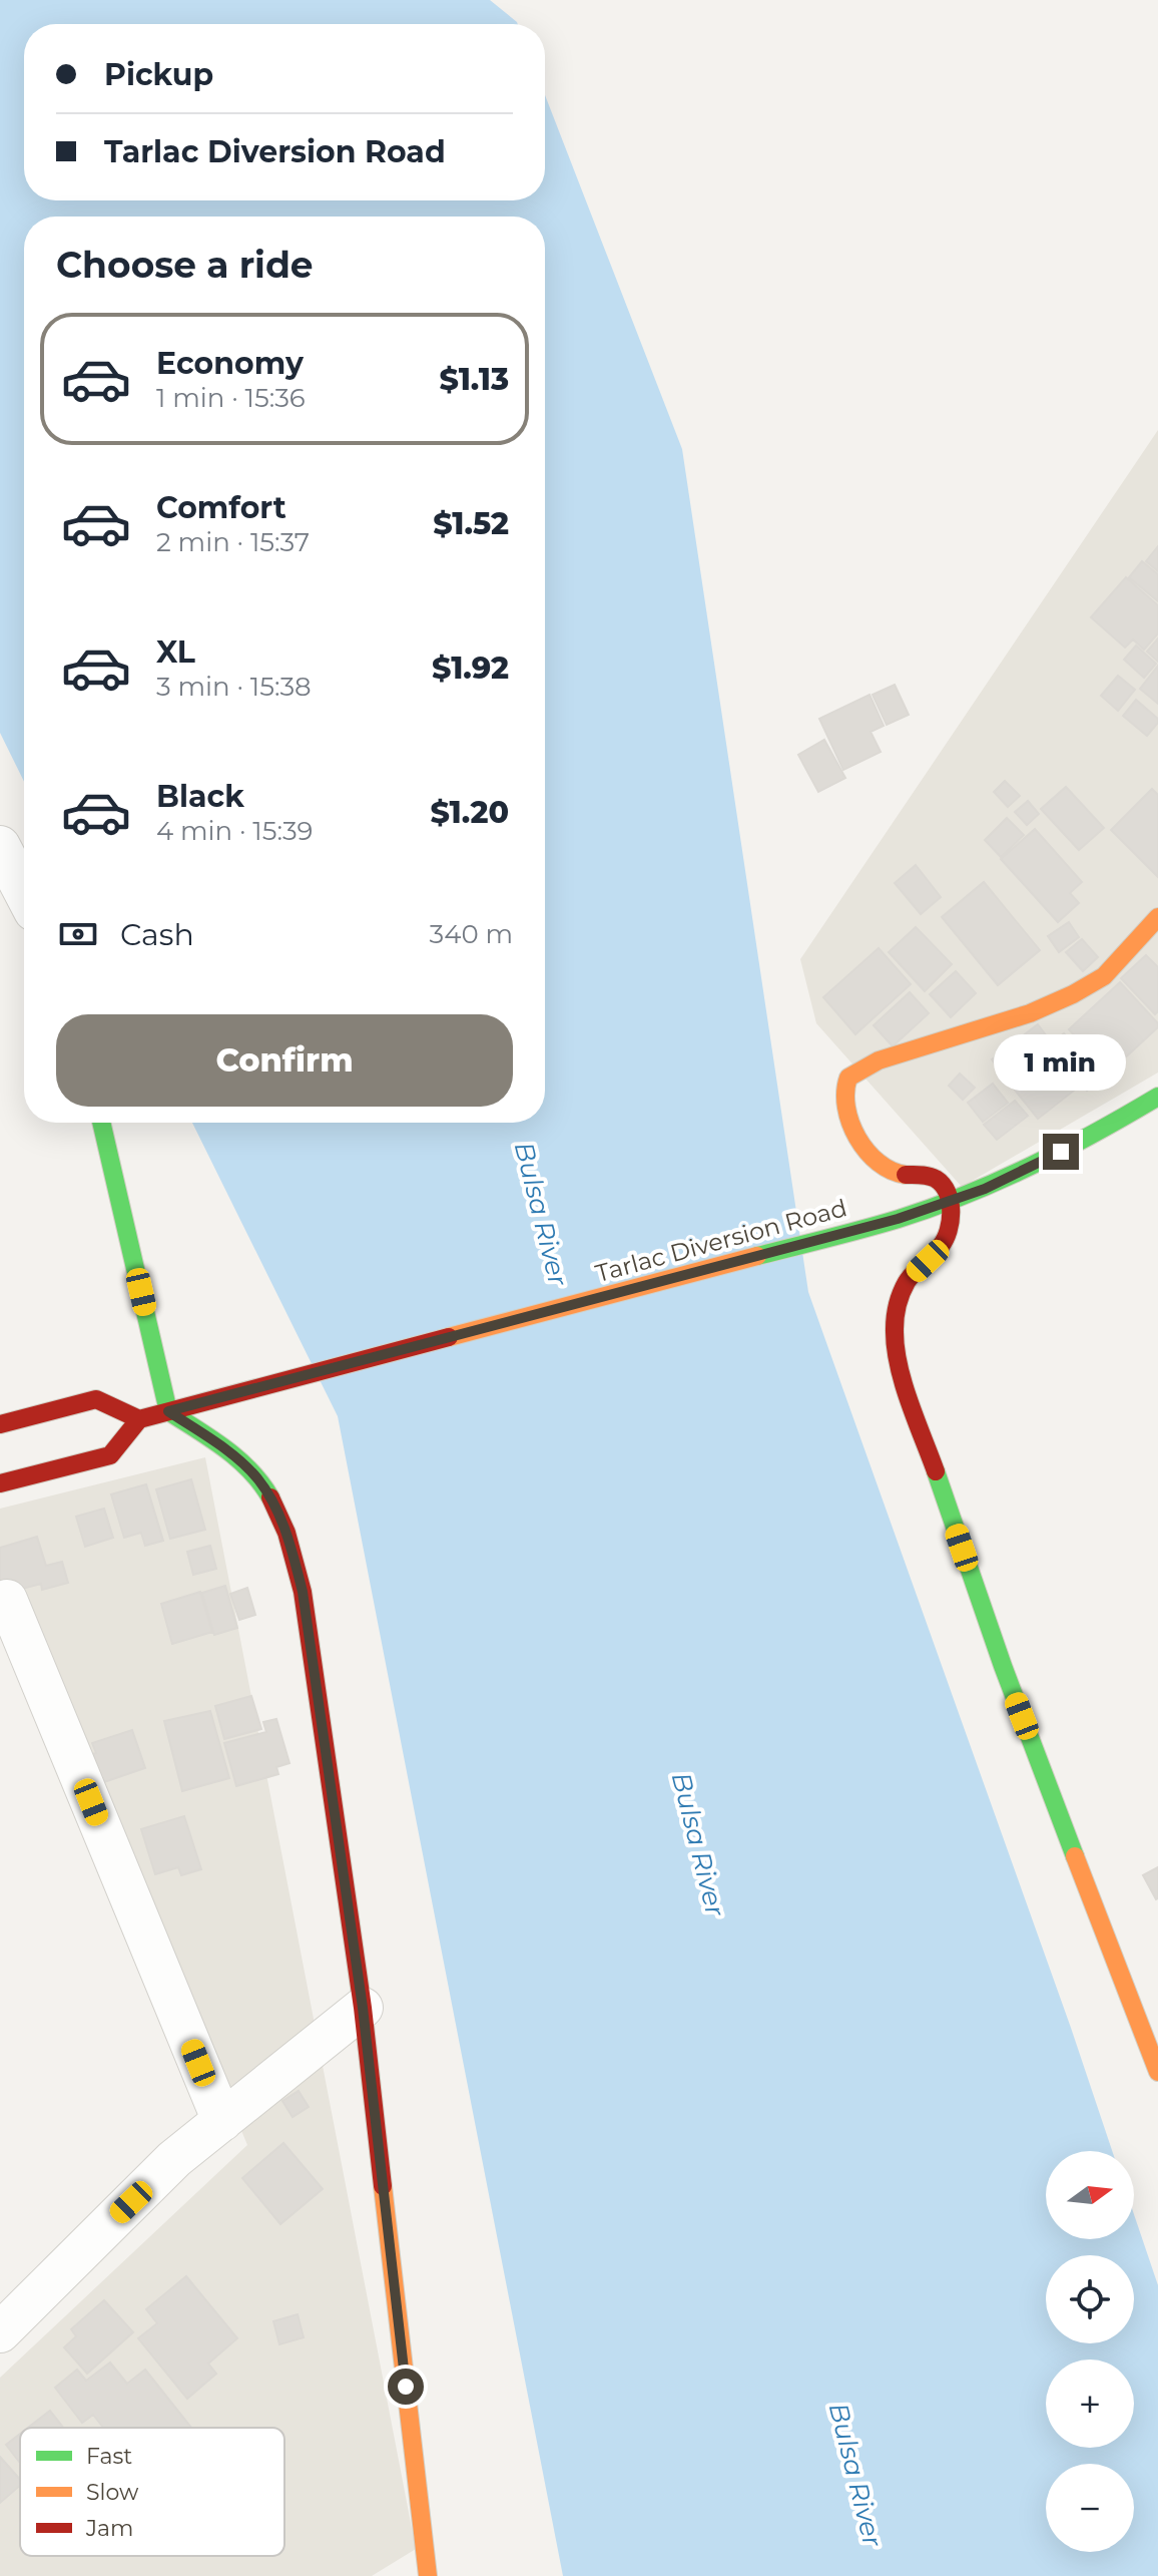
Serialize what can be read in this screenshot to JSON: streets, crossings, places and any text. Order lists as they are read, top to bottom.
{
  "streets": {
    "street": ["Tarlac Diversion Road"]
  },
  "water": ["Bulsa River"],
  "legend": ["Fast", "Slow", "Jam"],
  "north": "right",
  "page": {
    "banner": ["Pickup", "Tarlac Diversion Road"],
    "heading": "Choose a ride",
    "list": [
      {
        "name": "Economy",
        "note": "1 min · 15:36",
        "value": "$1.13"
      },
      {
        "name": "Comfort",
        "note": "2 min · 15:37",
        "value": "$1.52"
      },
      {
        "name": "XL",
        "note": "3 min · 15:38",
        "value": "$1.92"
      },
      {
        "name": "Black",
        "note": "4 min · 15:39",
        "value": "$1.20"
      }
    ],
    "pay": ["Cash", "340 m"],
    "buttons": "Confirm",
    "bubble": "1 min",
    "map_buttons": ["+", "−"]
  }
}
